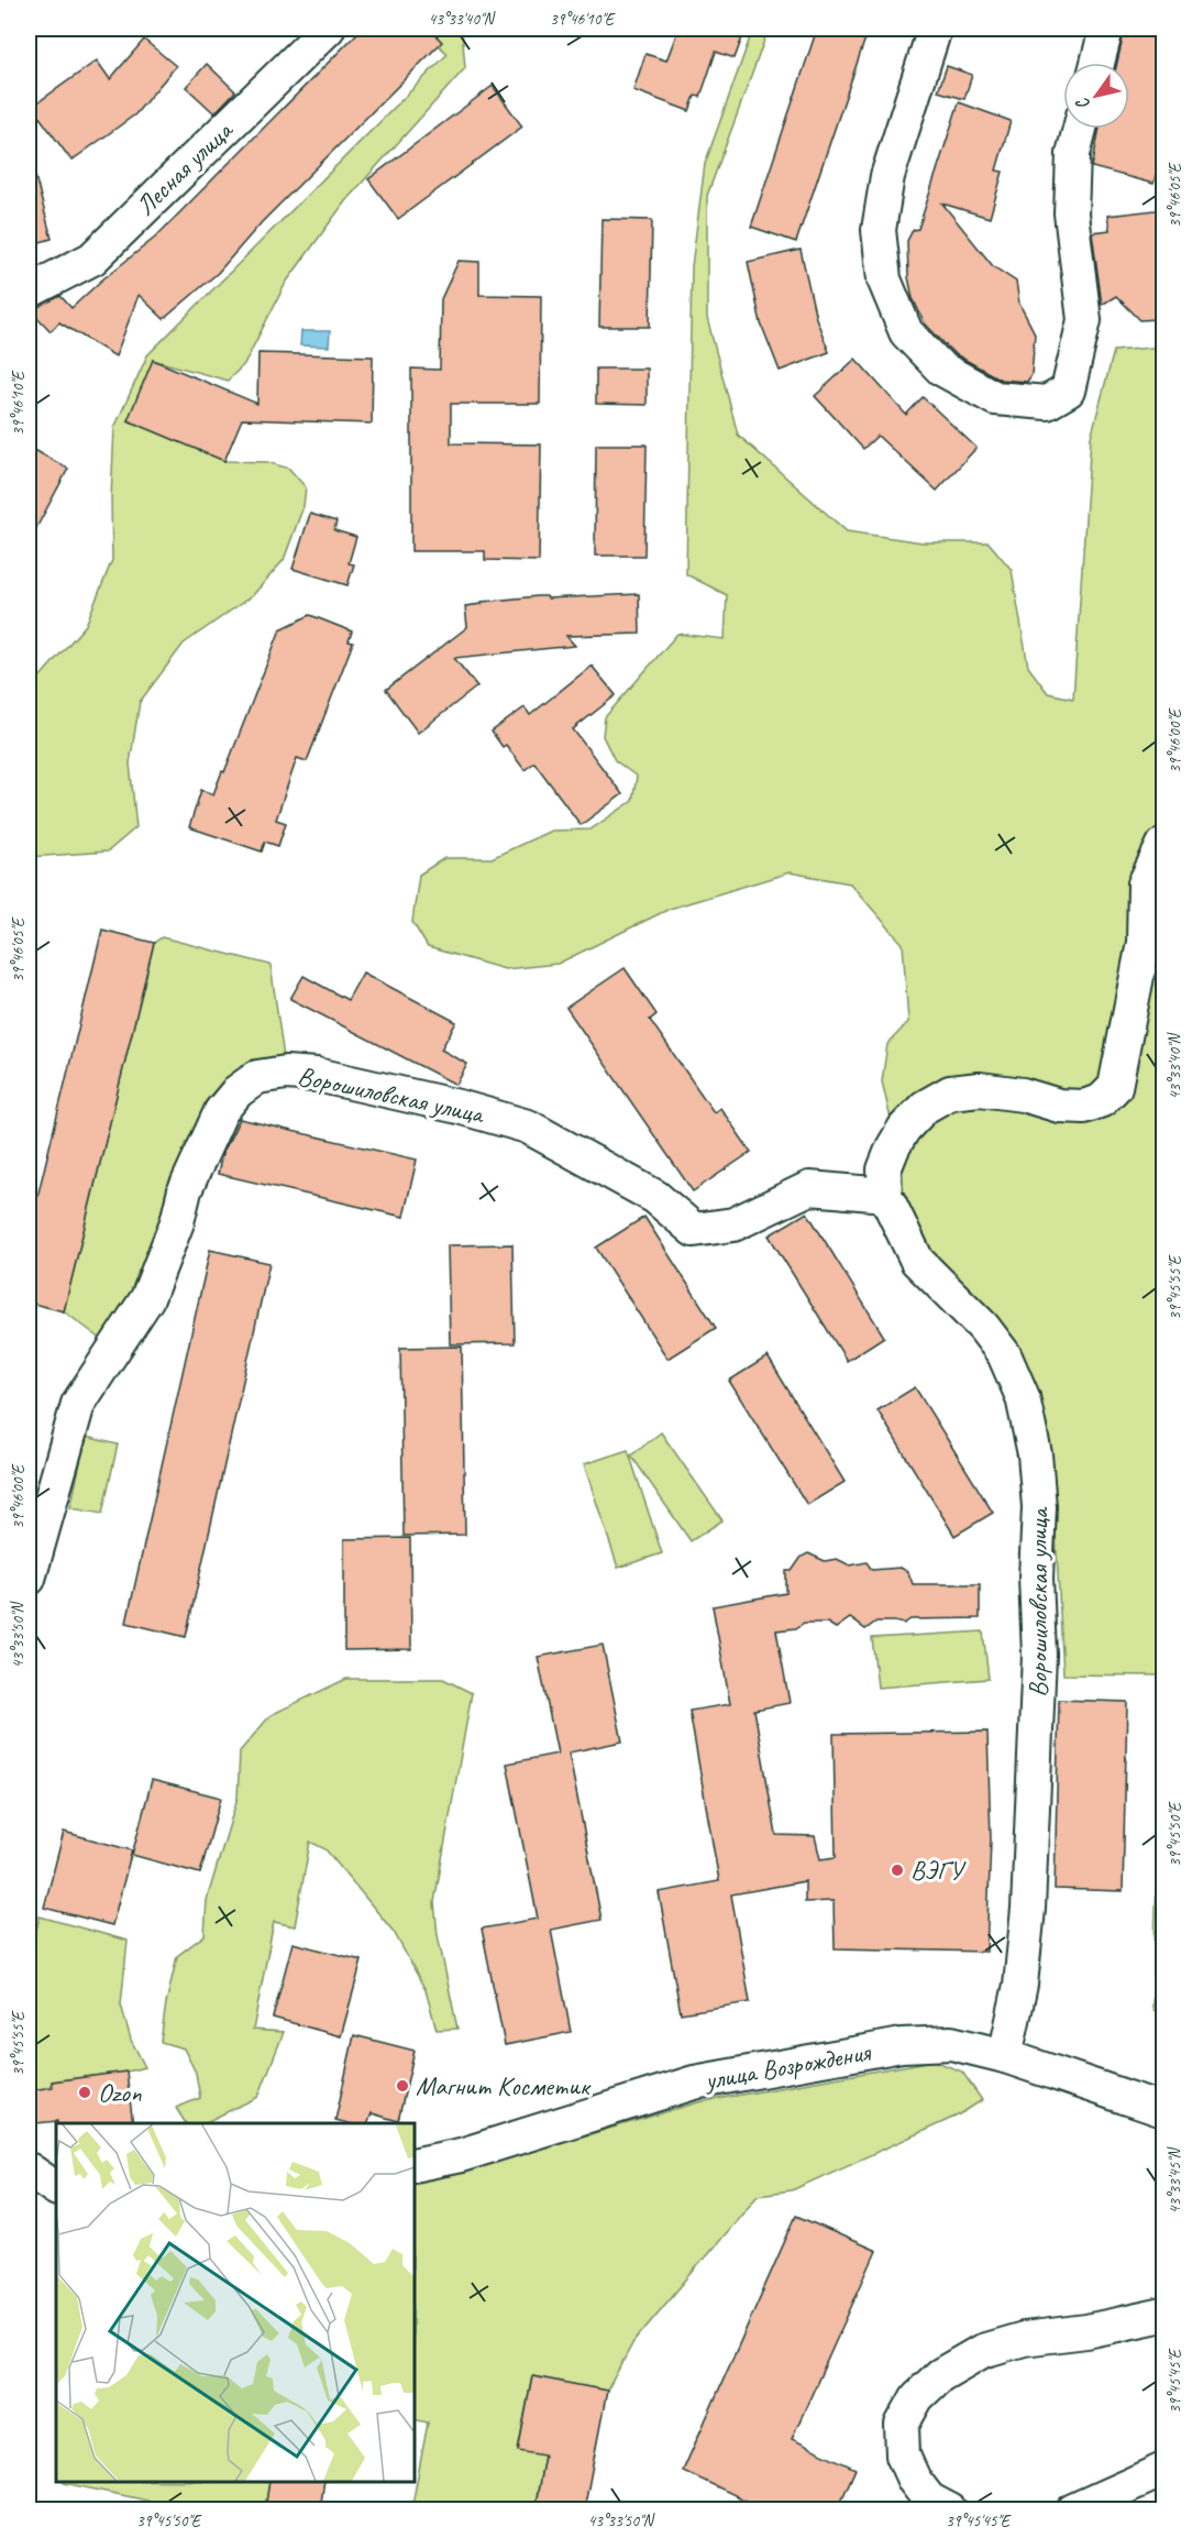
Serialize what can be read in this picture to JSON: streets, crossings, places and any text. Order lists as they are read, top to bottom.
{
  "streets": {
    "street": ["Лесная улица", "Ворошиловская улица", "улица Возрождения"]
  },
  "crossings": [
    ["Ворошиловская улица", "улица Возрождения"]
  ],
  "places": ["ВЭГУ", "Магнит Косметик", "Ozon"],
  "north": "bottom left",
  "coordinates": [
    "43°33'40\"N",
    "39°46'10\"E",
    "39°46'05\"E",
    "39°46'00\"E",
    "39°45'55\"E",
    "43°33'50\"N",
    "39°45'50\"E",
    "43°33'45\"N",
    "39°45'45\"E"
  ]
}
